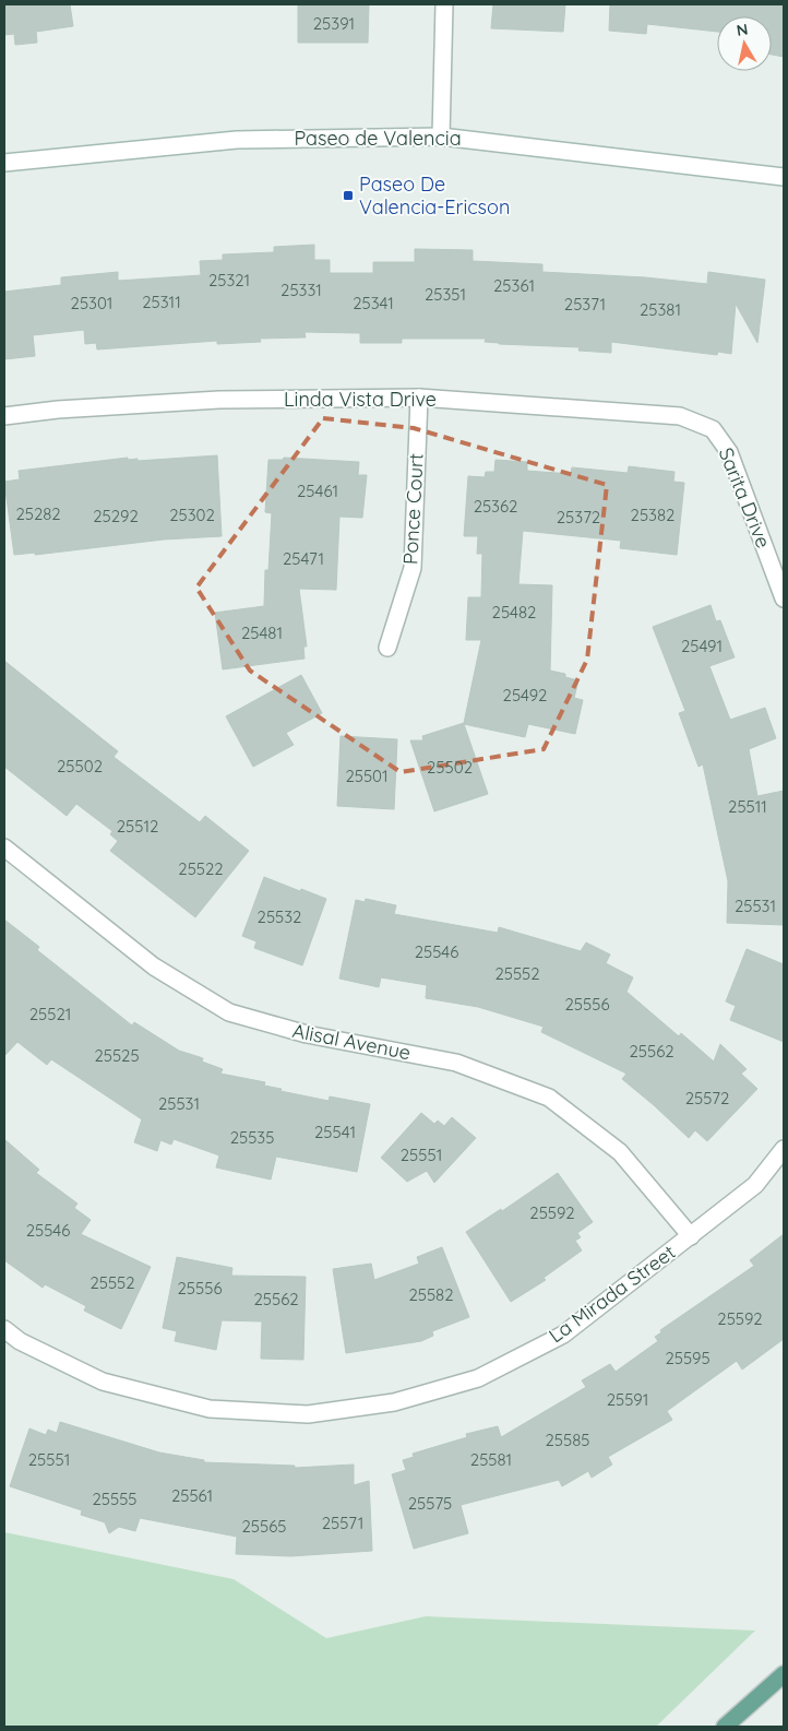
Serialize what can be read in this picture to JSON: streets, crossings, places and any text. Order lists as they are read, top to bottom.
{
  "streets": {
    "street": [
      "Paseo de Valencia",
      "Linda Vista Drive",
      "Sarita Drive",
      "Ponce Court",
      "Alisal Avenue",
      "La Mirada Street"
    ]
  },
  "crossings": [
    ["Linda Vista Drive", "Sarita Drive"],
    ["Linda Vista Drive", "Ponce Court"],
    ["Alisal Avenue", "La Mirada Street"]
  ],
  "places": {
    "transit": ["Paseo De Valencia-Ericson"]
  },
  "house_numbers": [
    "25391",
    "25321",
    "25361",
    "25331",
    "25351",
    "25311",
    "25301",
    "25341",
    "25371",
    "25381",
    "25461",
    "25362",
    "25282",
    "25302",
    "25382",
    "25292",
    "25372",
    "25471",
    "25482",
    "25481",
    "25491",
    "25492",
    "25502",
    "25502",
    "25501",
    "25511",
    "25512",
    "25522",
    "25531",
    "25532",
    "25546",
    "25552",
    "25556",
    "25521",
    "25562",
    "25525",
    "25572",
    "25531",
    "25541",
    "25535",
    "25551",
    "25592",
    "25546",
    "25552",
    "25556",
    "25582",
    "25562",
    "25592",
    "25595",
    "25591",
    "25585",
    "25551",
    "25581",
    "25561",
    "25555",
    "25575",
    "25571",
    "25565"
  ],
  "north": "top"
}
